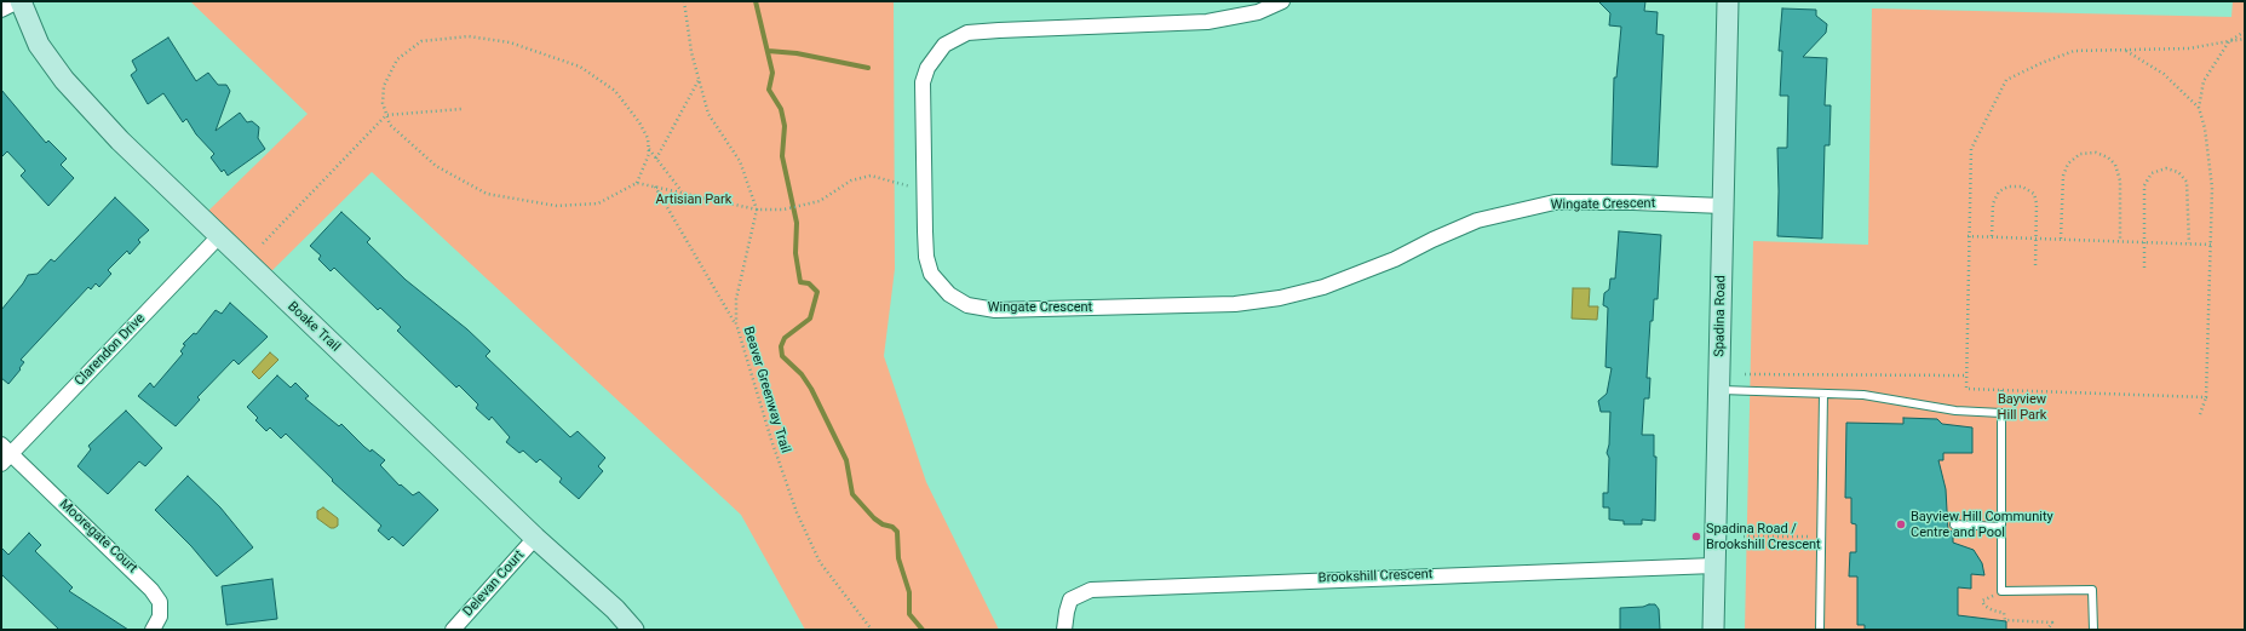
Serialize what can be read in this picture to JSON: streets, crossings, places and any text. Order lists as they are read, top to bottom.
{
  "streets": {
    "street": [
      "Wingate Crescent",
      "Spadina Road",
      "Boake Trail",
      "Clarendon Drive",
      "Mooregate Court",
      "Brookshill Crescent",
      "Delevan Court"
    ],
    "path": ["Beaver Greenway Trail"]
  },
  "crossings": [
    ["Wingate Crescent", "Spadina Road"],
    ["Spadina Road", "Brookshill Crescent"],
    ["Boake Trail", "Clarendon Drive"],
    ["Boake Trail", "Delevan Court"],
    ["Clarendon Drive", "Mooregate Court"]
  ],
  "parks": ["Artisian Park", "Bayview Hill Park"],
  "places": ["Bayview Hill Community Centre and Pool", "Spadina Road / Brookshill Crescent"]
}
